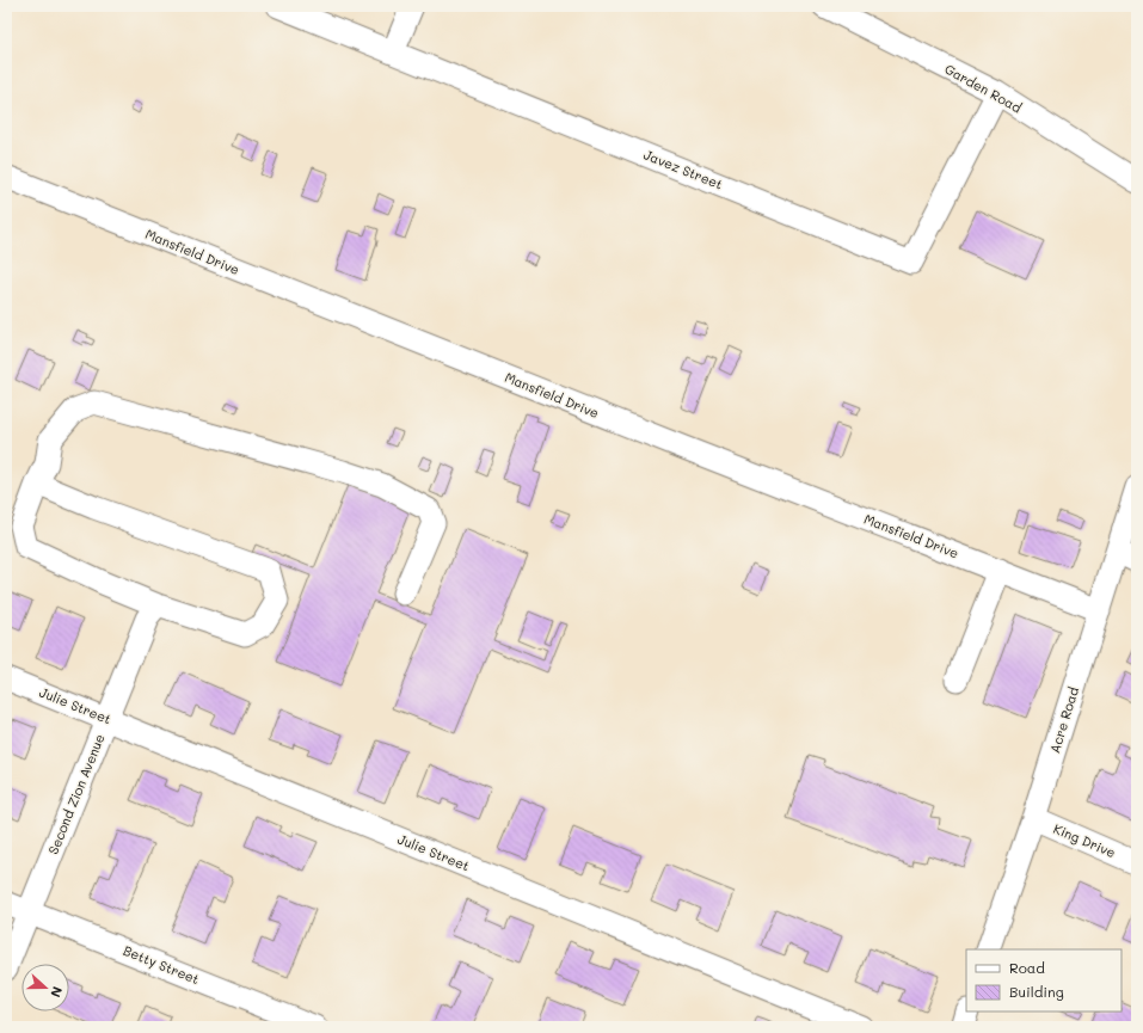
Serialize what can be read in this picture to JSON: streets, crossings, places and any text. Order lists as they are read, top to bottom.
{
  "streets": {
    "street": [
      "Garden Road",
      "Javez Street",
      "Mansfield Drive",
      "Julie Street",
      "Acre Road",
      "Second Zion Avenue",
      "King Drive",
      "Betty Street"
    ]
  },
  "crossings": [
    ["Garden Road", "Javez Street"],
    ["Mansfield Drive", "Acre Road"],
    ["Julie Street", "Second Zion Avenue"],
    ["Acre Road", "King Drive"],
    ["Second Zion Avenue", "Betty Street"]
  ],
  "legend": ["Road", "Building"],
  "north": "right"
}
